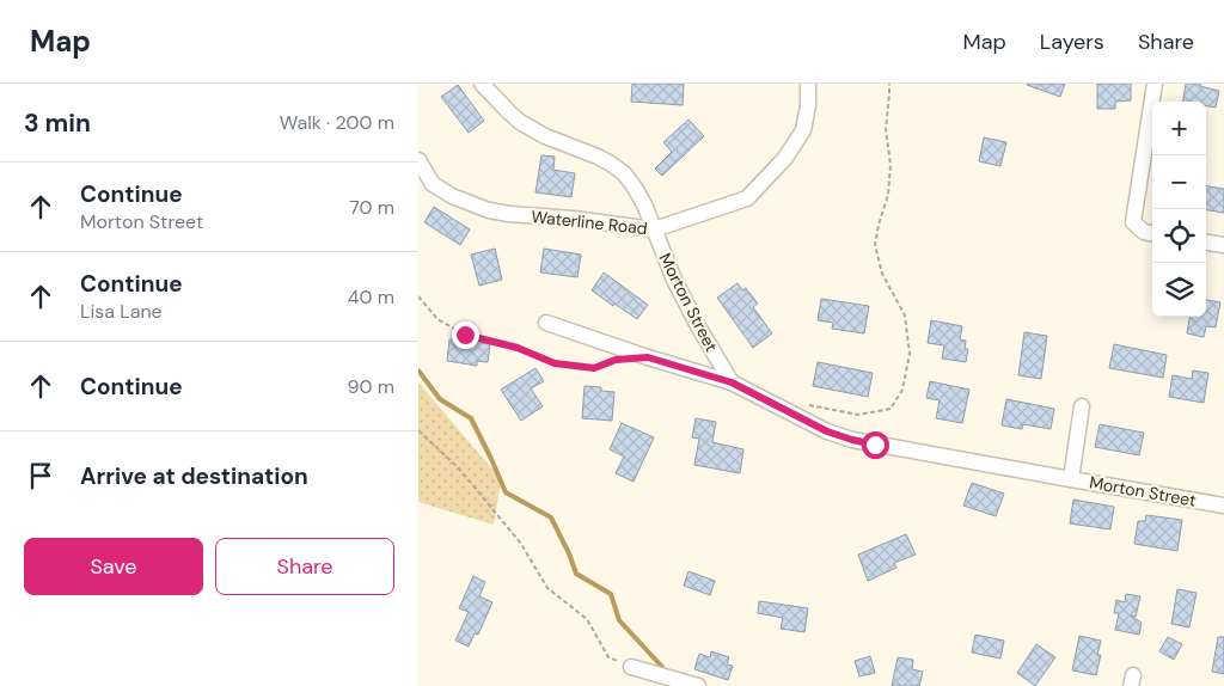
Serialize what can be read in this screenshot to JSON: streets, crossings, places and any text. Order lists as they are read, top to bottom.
{
  "streets": {
    "street": ["Waterline Road", "Morton Street"]
  },
  "crossings": [
    ["Waterline Road", "Morton Street"]
  ],
  "page": {
    "header": "Map",
    "nav": ["Map", "Layers", "Share"],
    "heading": ["3 min", "Walk · 200 m"],
    "map_buttons": ["+", "−"],
    "list": [
      ["Continue", "Morton Street", "70 m"],
      ["Continue", "Lisa Lane", "40 m"],
      ["Continue", "90 m"],
      "Arrive at destination"
    ],
    "buttons": ["Save", "Share"]
  }
}
